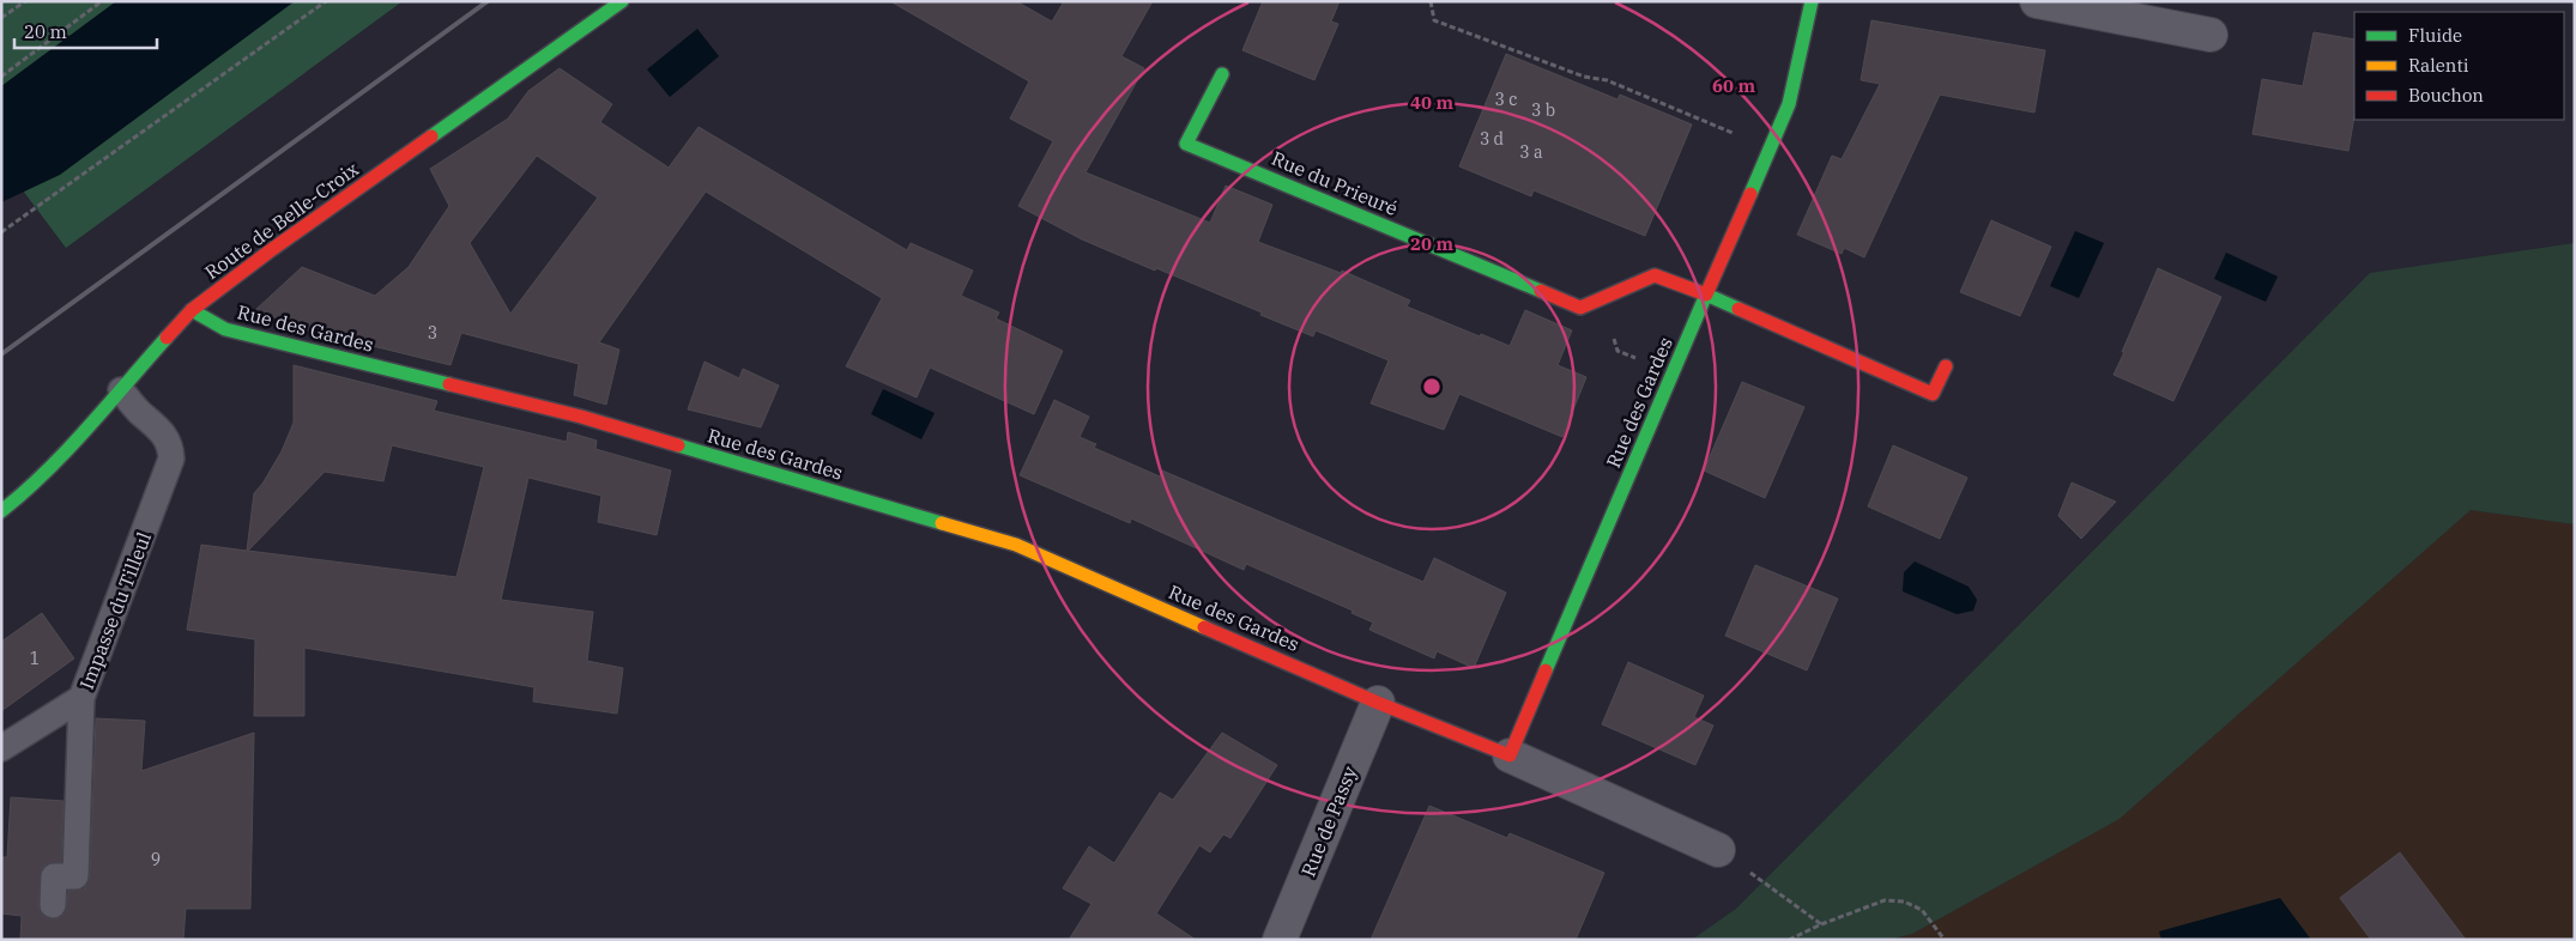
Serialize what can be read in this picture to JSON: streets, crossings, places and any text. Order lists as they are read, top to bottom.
{
  "streets": {
    "street": [
      "Rue du Prieuré",
      "Route de Belle-Croix",
      "Rue des Gardes",
      "Rue de Passy"
    ],
    "lane": ["Impasse du Tilleul"]
  },
  "crossings": [
    ["Rue du Prieuré", "Rue des Gardes"],
    ["Route de Belle-Croix", "Rue des Gardes"],
    ["Route de Belle-Croix", "Impasse du Tilleul"],
    ["Rue des Gardes", "Rue de Passy"]
  ],
  "house_numbers": [
    "3 c",
    "3 b",
    "3 d",
    "3 a",
    "3",
    "1",
    "9"
  ],
  "legend": ["Fluide", "Ralenti", "Bouchon"],
  "scale_bar": "20 m",
  "rings": ["60 m", "40 m", "20 m"]
}
